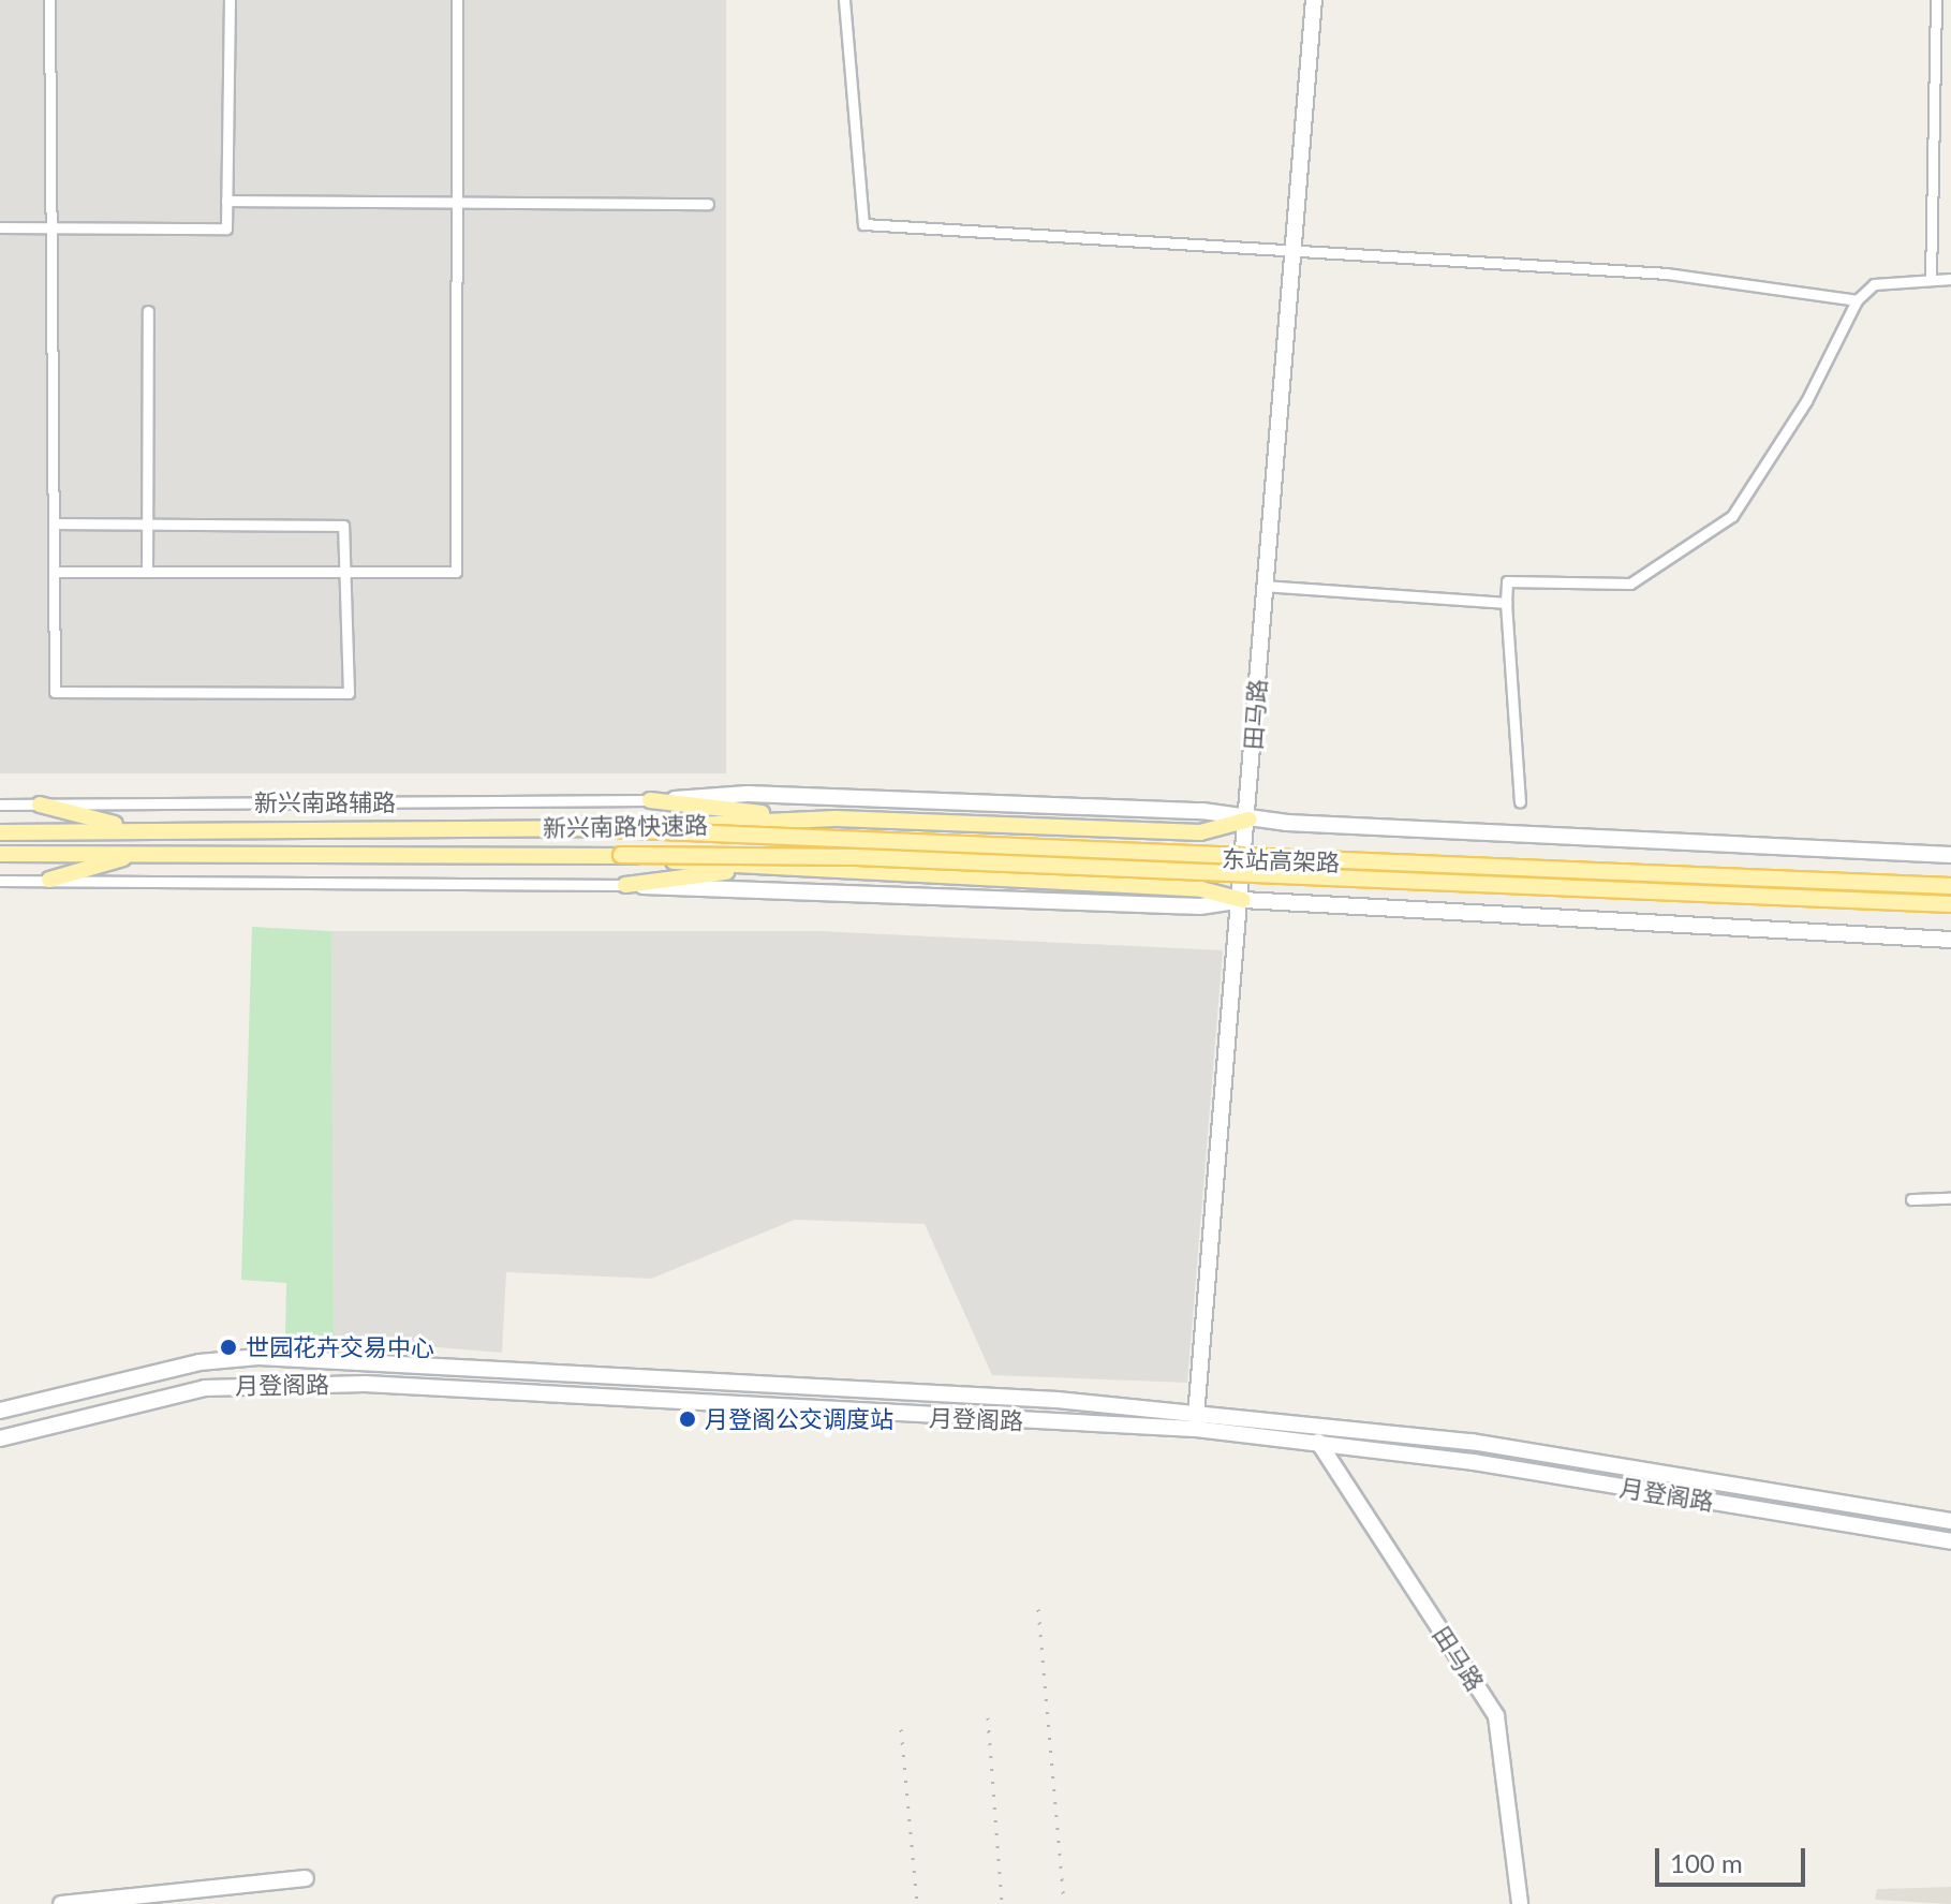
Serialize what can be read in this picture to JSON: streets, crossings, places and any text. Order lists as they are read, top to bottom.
{
  "streets": {
    "main road": [
      "田马路",
      "新兴南路快速路",
      "东站高架路",
      "月登阁路"
    ],
    "street": ["新兴南路辅路"]
  },
  "crossings": [
    ["田马路", "新兴南路快速路"],
    ["田马路", "月登阁路"],
    ["新兴南路快速路", "东站高架路"]
  ],
  "places": ["世园花卉交易中心", "月登阁公交调度站"],
  "scale_bar": "100 m"
}
